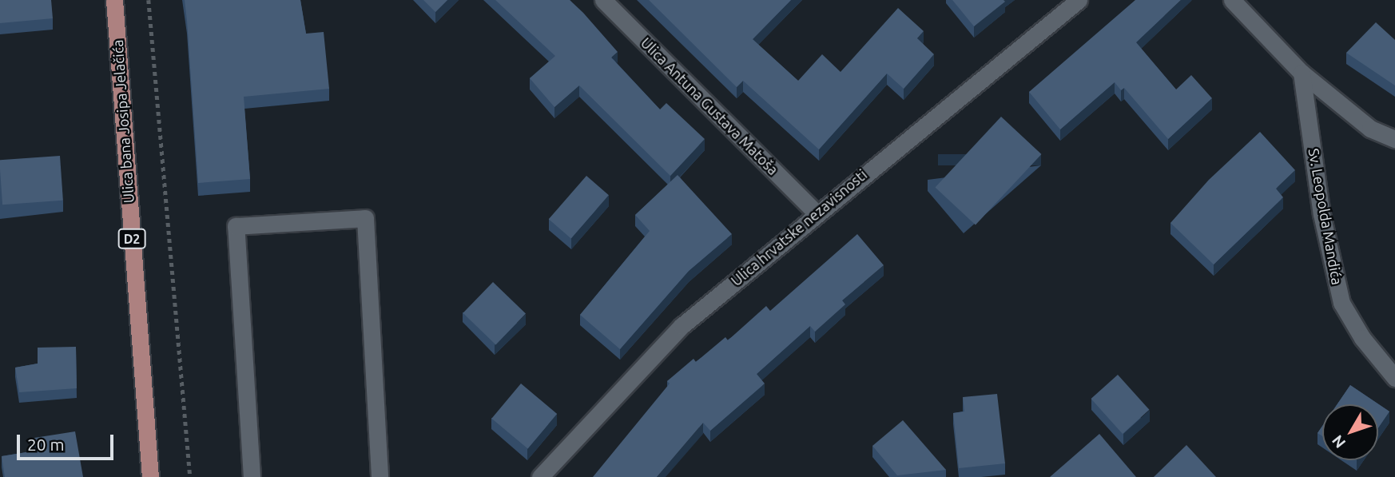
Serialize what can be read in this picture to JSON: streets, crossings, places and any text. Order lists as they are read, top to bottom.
{
  "streets": {
    "main road": ["Ulica bana Josipa Jelačića", "D2"],
    "street": ["Ulica Antuna Gustava Matoša", "Sv. Leopolda Mandića", "Ulica hrvatske nezavisnosti"]
  },
  "crossings": [
    ["Ulica Antuna Gustava Matoša", "Ulica hrvatske nezavisnosti"]
  ],
  "scale_bar": "20 m",
  "north": "bottom left"
}
